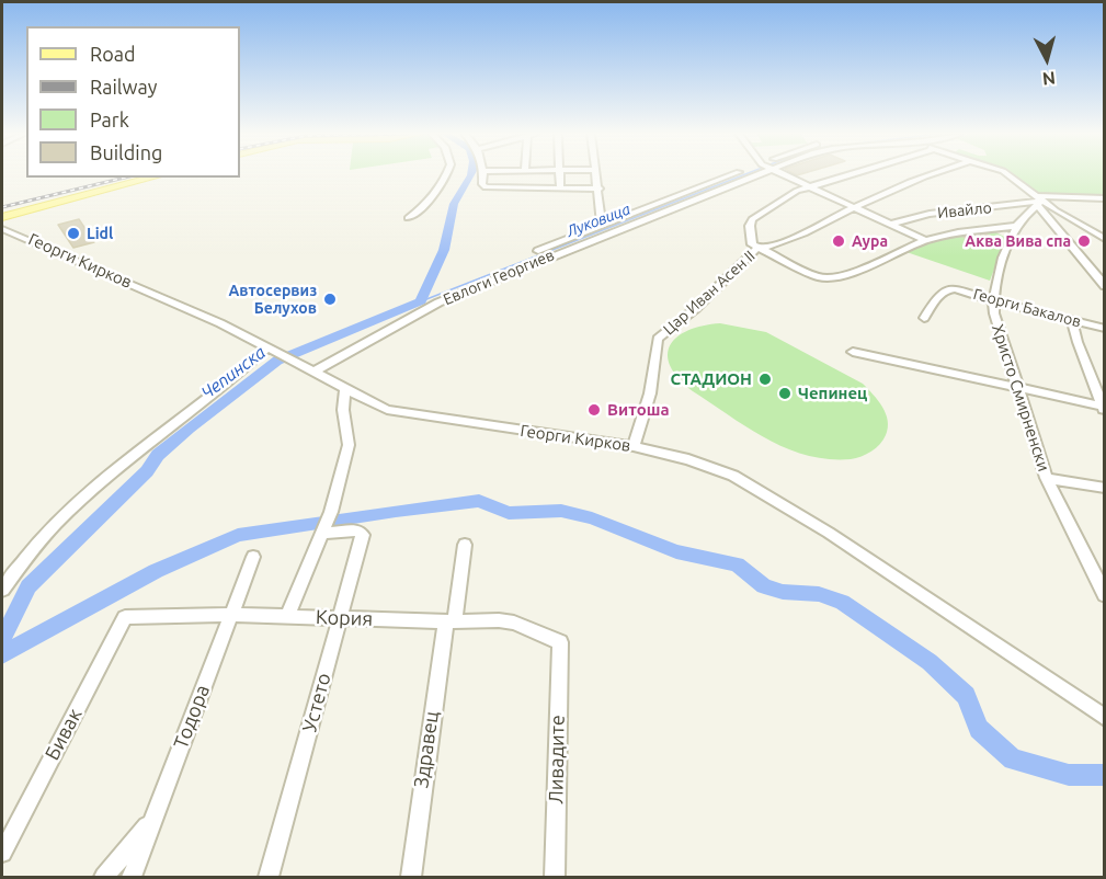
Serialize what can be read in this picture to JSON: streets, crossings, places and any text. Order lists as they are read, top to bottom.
{
  "streets": {
    "street": [
      "Ивайло",
      "Георги Кирков",
      "Евлоги Георгиев",
      "Цар Иван Асен II",
      "Георги Бакалов",
      "Христо Смирненски",
      "Кория",
      "Устето",
      "Тодора",
      "Бивак",
      "Здравец",
      "Ливадите"
    ]
  },
  "crossings": [
    ["Ивайло", "Христо Смирненски"],
    ["Георги Кирков", "Евлоги Георгиев"],
    ["Георги Кирков", "Цар Иван Асен II"],
    ["Георги Бакалов", "Христо Смирненски"],
    ["Кория", "Устето"],
    ["Кория", "Тодора"],
    ["Кория", "Бивак"],
    ["Кория", "Здравец"],
    ["Кория", "Ливадите"]
  ],
  "water": ["Луковица", "Чепинска"],
  "places": [
    "Lidl",
    "Аура",
    "Аква Вива спа",
    "Автосервиз Белухов",
    "СТАДИОН",
    "Чепинец",
    "Витоша"
  ],
  "legend": [
    "Road",
    "Railway",
    "Park",
    "Building"
  ],
  "north": "bottom"
}
